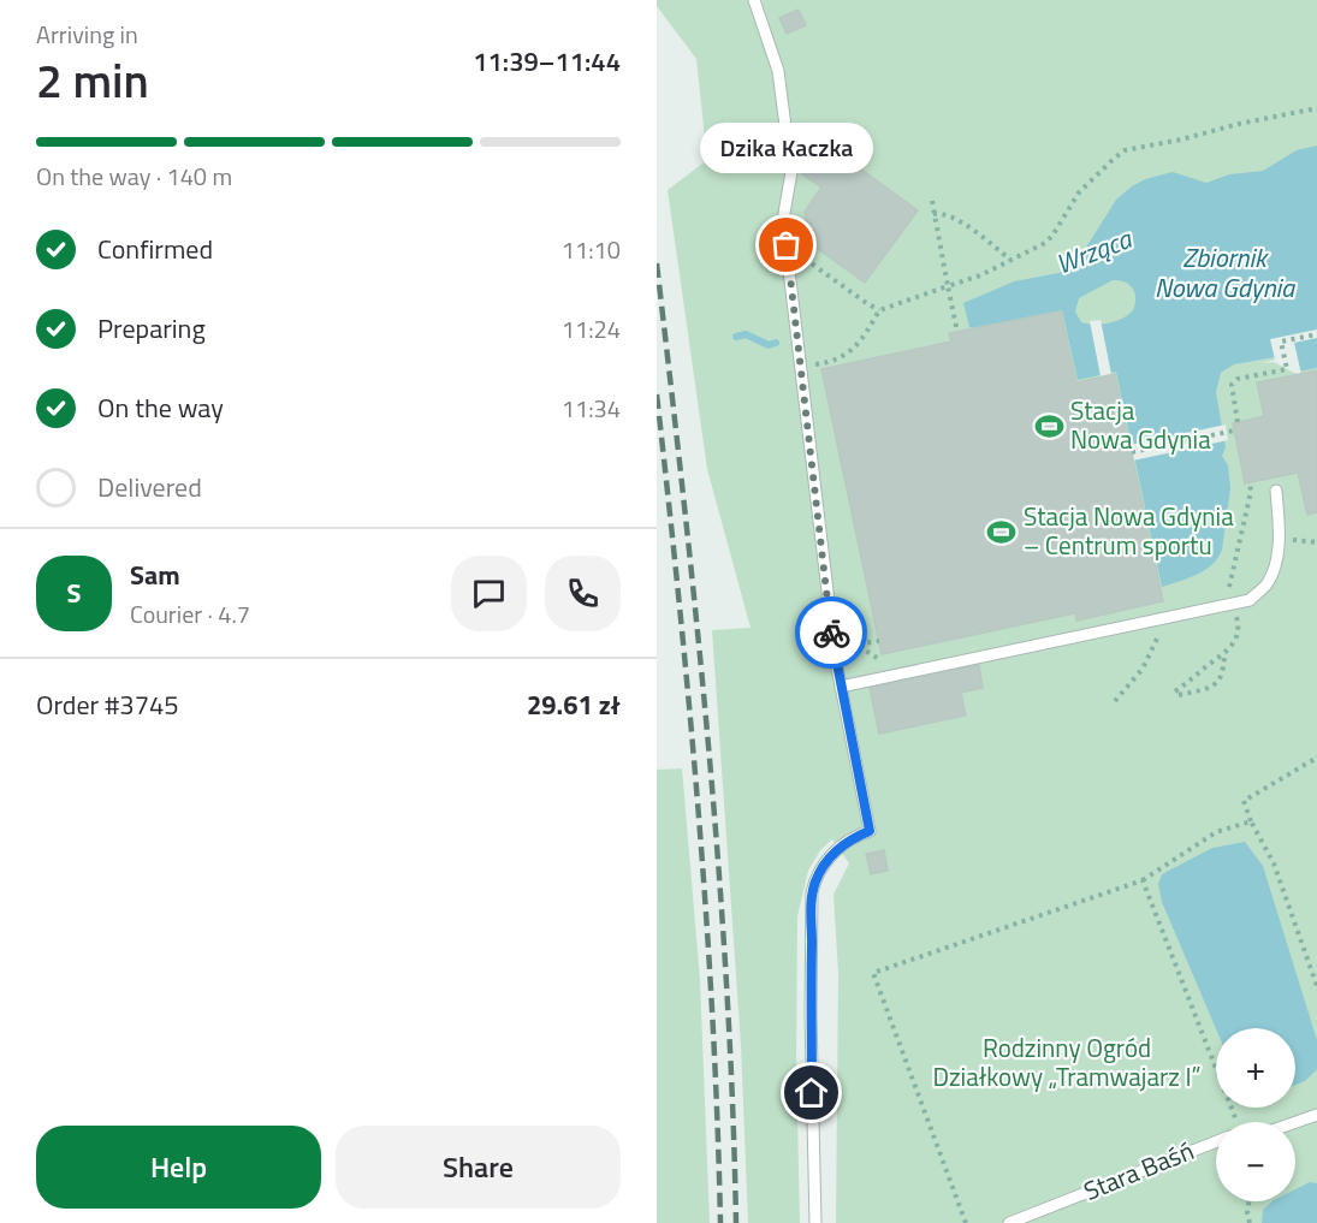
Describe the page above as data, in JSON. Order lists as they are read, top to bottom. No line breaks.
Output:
{"streets":{"lane":["Stara Baśń"]},"water":["Wrząca","Zbiornik Nowa Gdynia"],"parks":["Rodzinny Ogród Działkowy „Tramwajarz I”"],"places":{"other":["Dzika Kaczka"],"sports":["Stacja Nowa Gdynia","Stacja Nowa Gdynia – Centrum sportu"]},"page":{"heading":["2 min","Arriving in","11:39–11:44"],"panel":["Sam","Courier · 4.7","Order #3745","29.61 zł"],"bar":"On the way · 140 m","bubble":"Dzika Kaczka","list":[["Confirmed","11:10"],["Preparing","11:24"],["On the way","11:34"],"Delivered"],"round":"S","map_buttons":["+","−"],"buttons":["Help","Share"]}}
